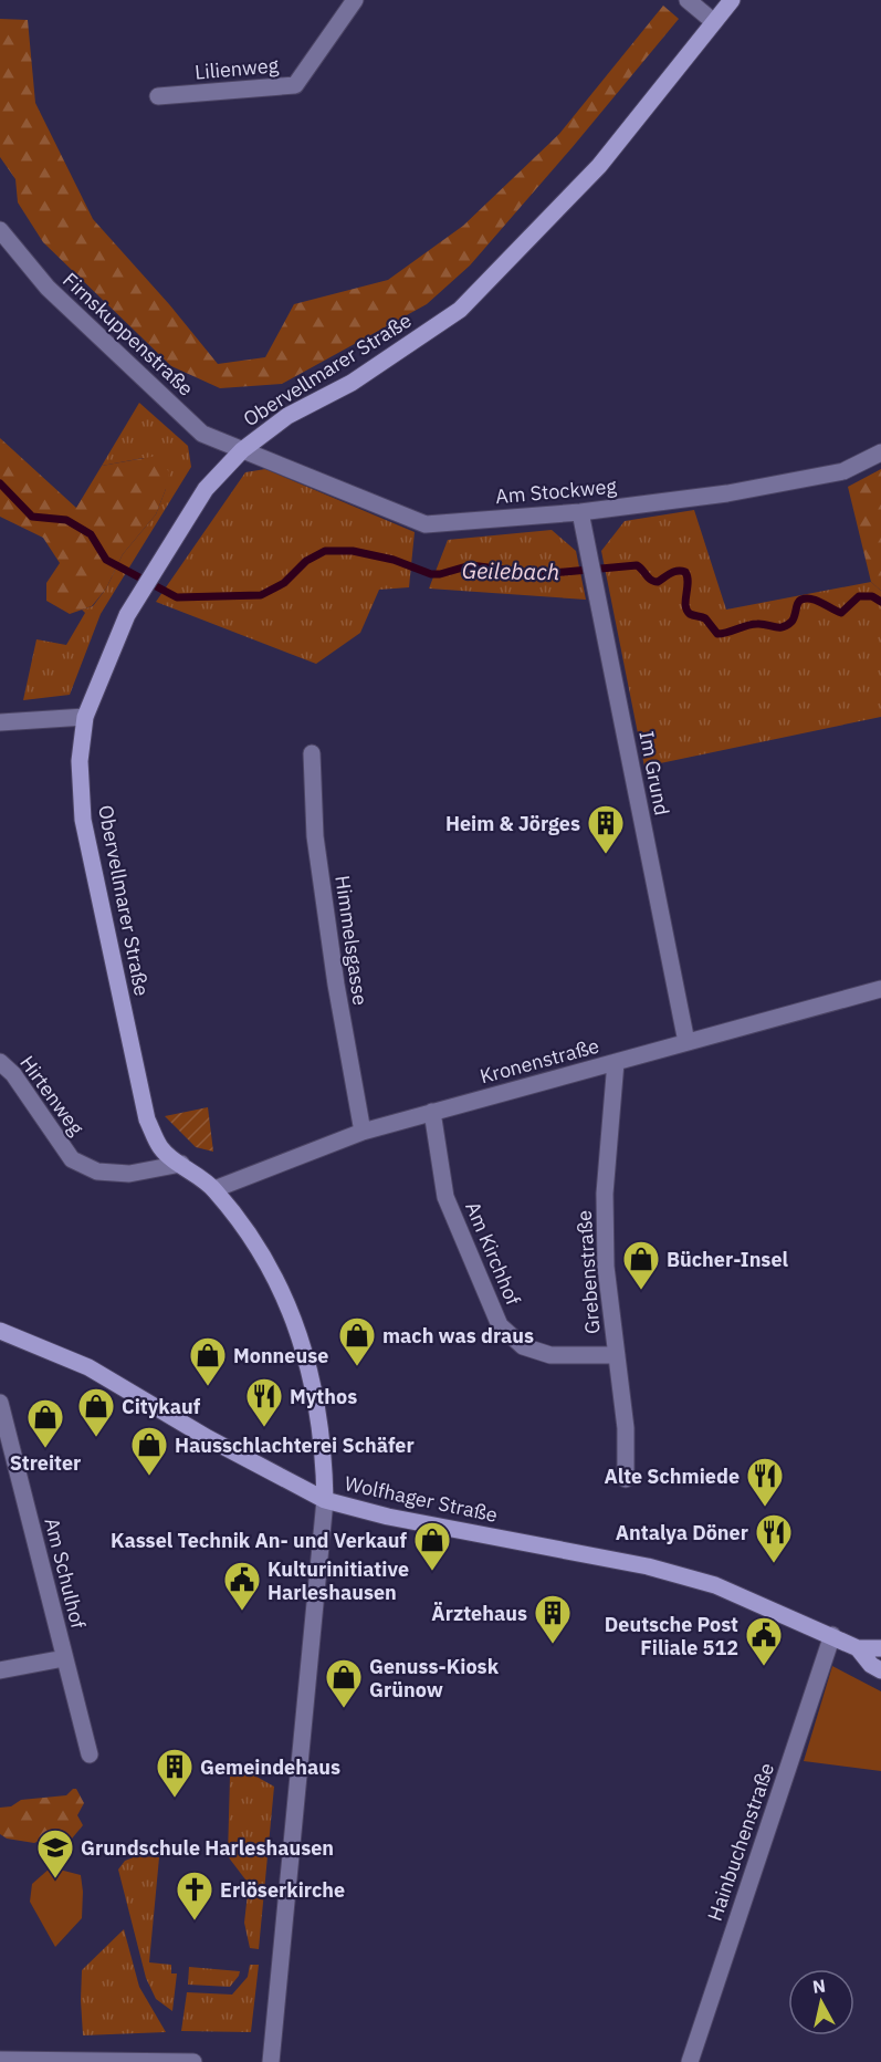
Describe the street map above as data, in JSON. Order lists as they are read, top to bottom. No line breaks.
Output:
{"streets":{"main road":["Obervellmarer Straße","Wolfhager Straße"],"street":["Lilienweg","Firnskuppenstraße","Am Stockweg","Im Grund","Himmelsgasse","Kronenstraße","Hirtenweg","Am Kirchhof","Grebenstraße","Am Schulhof","Hainbuchenstraße"]},"crossings":[["Firnskuppenstraße","Obervellmarer Straße"],["Firnskuppenstraße","Am Stockweg"],["Obervellmarer Straße","Am Stockweg"],["Obervellmarer Straße","Kronenstraße"],["Obervellmarer Straße","Hirtenweg"],["Obervellmarer Straße","Wolfhager Straße"],["Am Stockweg","Im Grund"],["Im Grund","Kronenstraße"],["Himmelsgasse","Kronenstraße"],["Kronenstraße","Am Kirchhof"],["Kronenstraße","Grebenstraße"],["Am Kirchhof","Grebenstraße"],["Wolfhager Straße","Hainbuchenstraße"]],"water":["Geilebach"],"places":{"building":["Heim & Jörges","Ärztehaus","Gemeindehaus"],"shop":["Bücher-Insel","mach was draus","Monneuse","Citykauf","Streiter","Hausschlachterei Schäfer","Kassel Technik An- und Verkauf","Genuss-Kiosk Grünow"],"restaurant":["Mythos","Alte Schmiede","Antalya Döner"],"public building":["Kulturinitiative Harleshausen","Deutsche Post Filiale 512"],"school or university":["Grundschule Harleshausen"],"church":["Erlöserkirche"]},"north":"top"}
